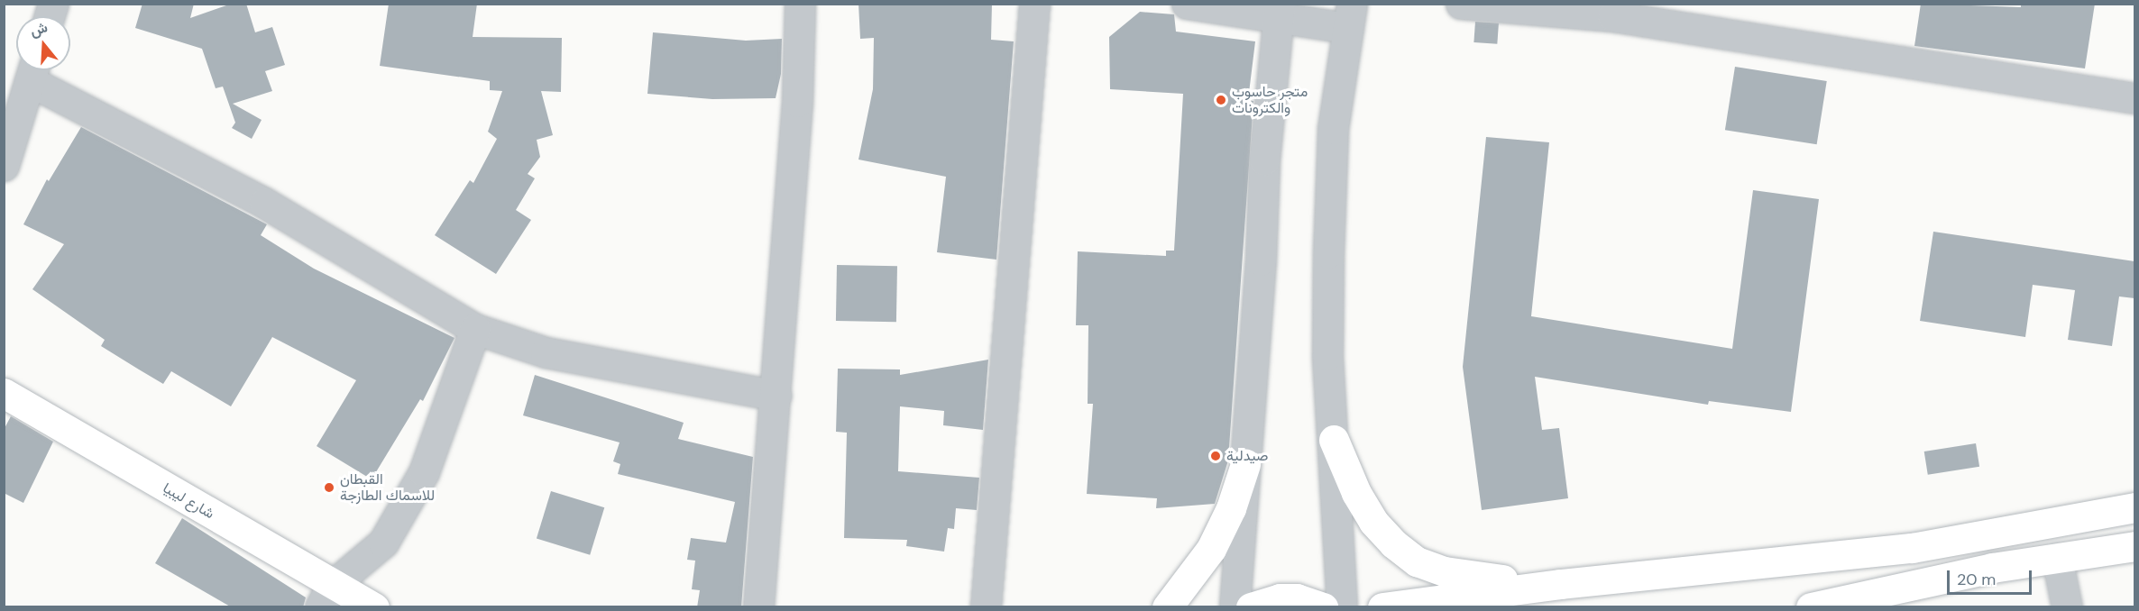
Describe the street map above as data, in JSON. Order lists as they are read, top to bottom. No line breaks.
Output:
{"streets":{"main road":["شارع ليبيا"]},"places":["متجر حاسوب والكترونات","صيدلية","القبطان للاسماك الطازجة"],"scale_bar":"20 m","north":"top"}
